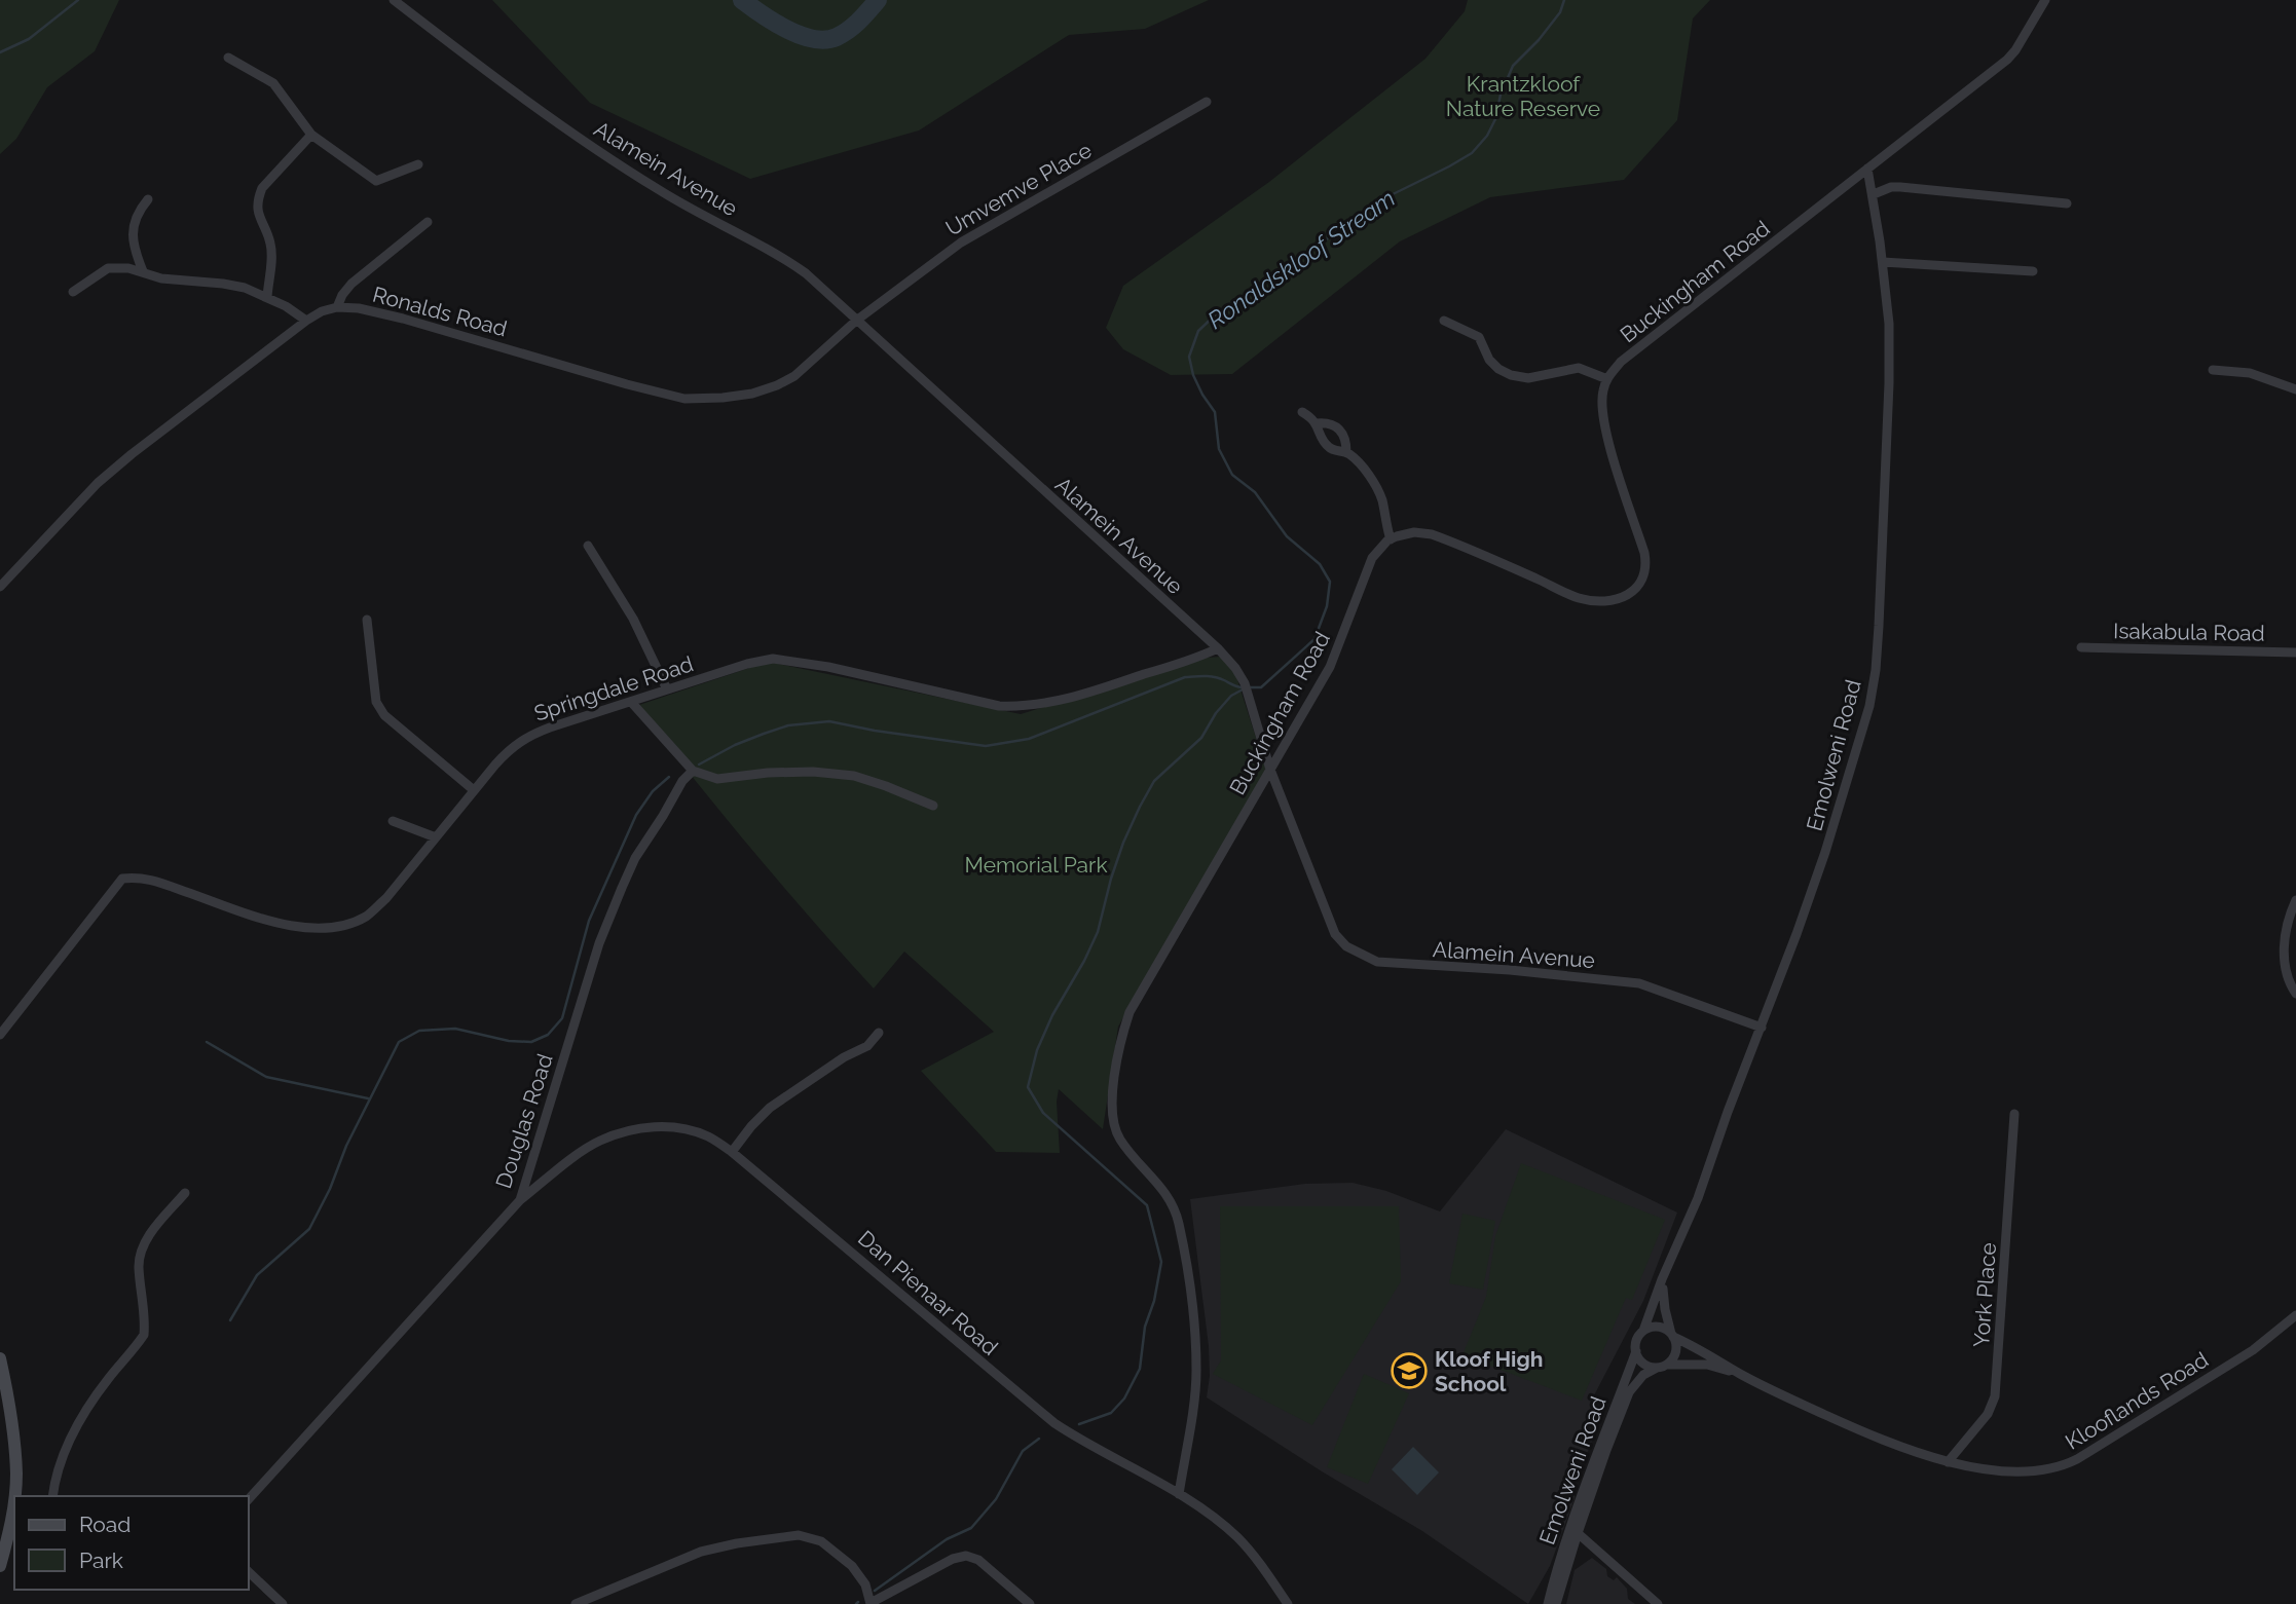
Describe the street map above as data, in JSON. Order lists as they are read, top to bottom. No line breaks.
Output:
{"streets":{"street":["Alamein Avenue","Umvemve Place","Buckingham Road","Ronalds Road","Isakabula Road","Springdale Road","Emolweni Road","Douglas Road","Dan Pienaar Road","York Place","Klooflands Road"]},"crossings":[["Alamein Avenue","Umvemve Place"],["Alamein Avenue","Buckingham Road"],["Alamein Avenue","Ronalds Road"],["Alamein Avenue","Springdale Road"],["Alamein Avenue","Emolweni Road"],["Umvemve Place","Ronalds Road"],["Buckingham Road","Emolweni Road"],["Buckingham Road","Dan Pienaar Road"],["Emolweni Road","Klooflands Road"],["Douglas Road","Dan Pienaar Road"],["York Place","Klooflands Road"]],"water":["Ronaldskloof Stream"],"parks":["Krantzkloof Nature Reserve","Memorial Park"],"places":{"school or university":["Kloof High School"]},"legend":["Road","Park"]}
